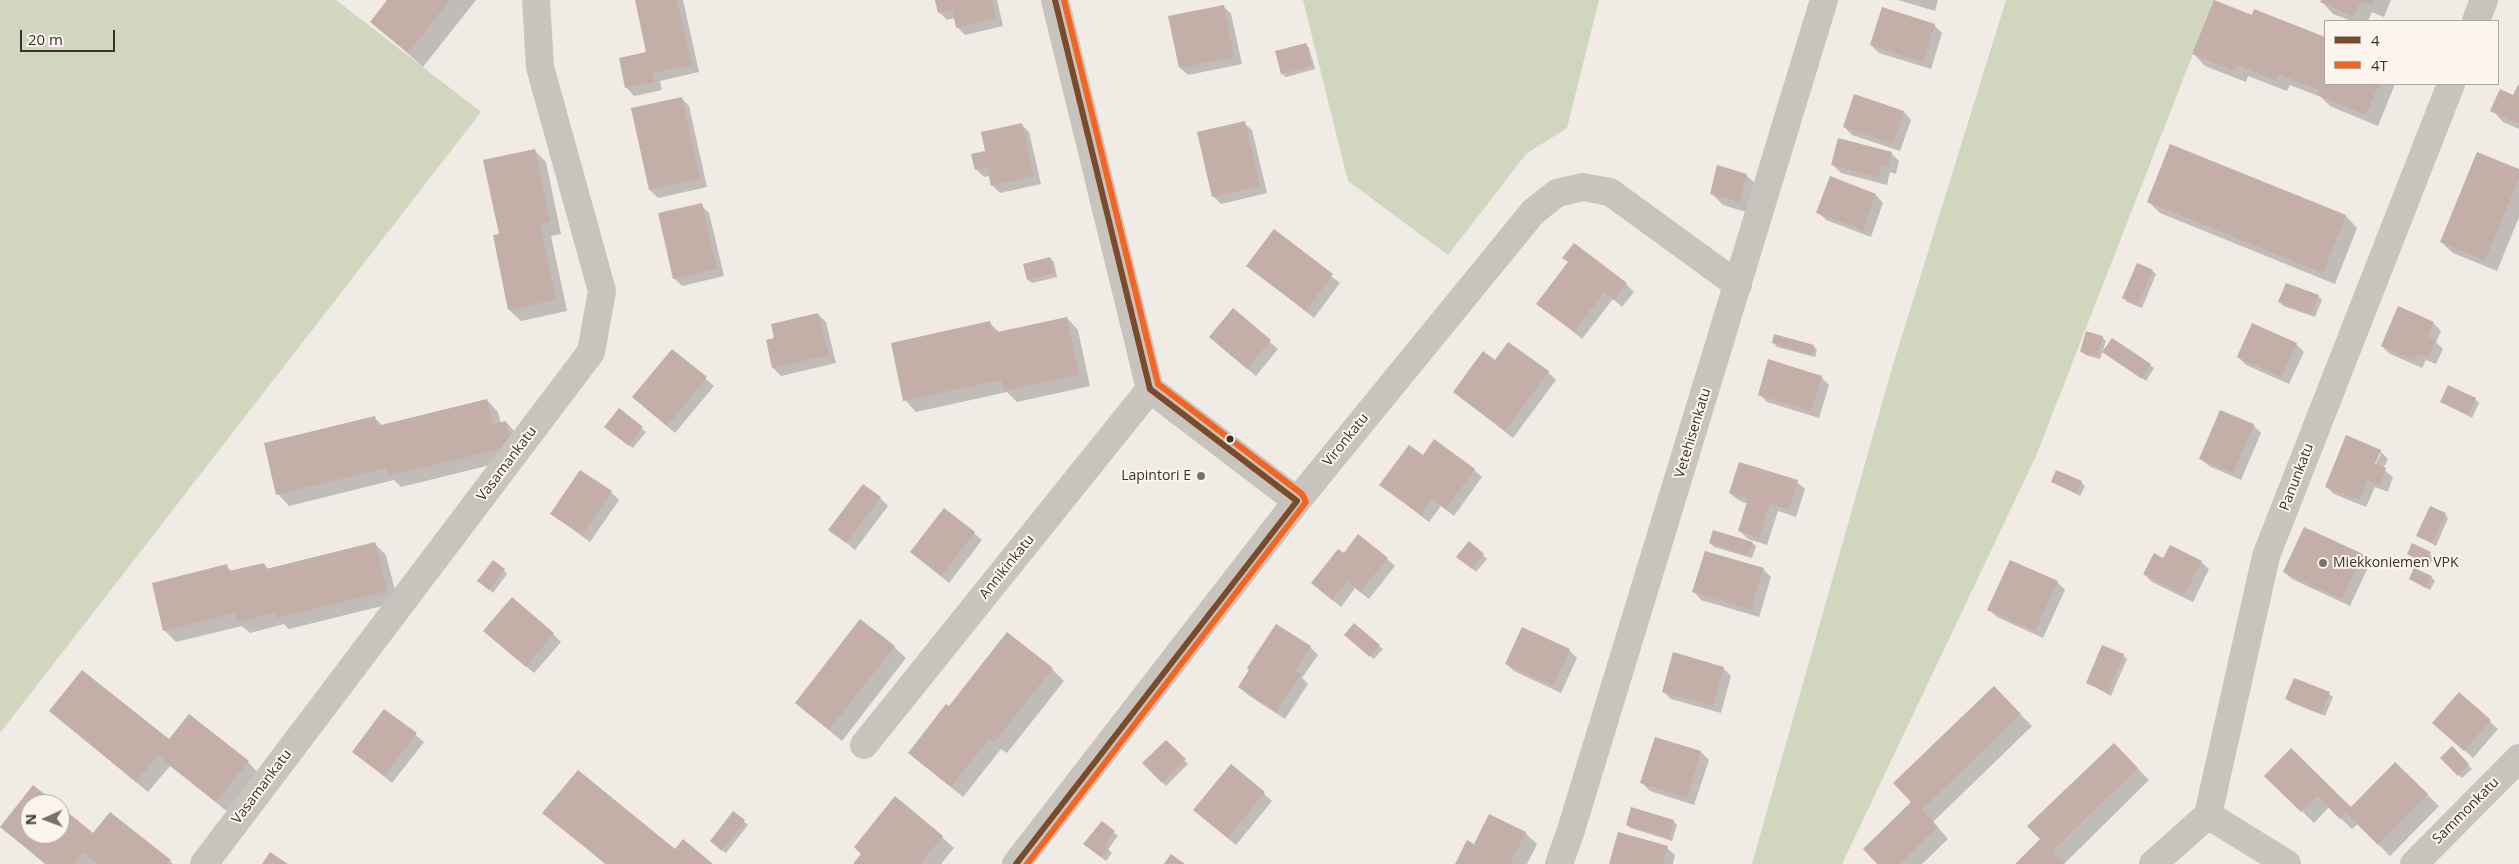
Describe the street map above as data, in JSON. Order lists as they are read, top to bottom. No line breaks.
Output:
{"streets":{"street":["Vetehisenkatu","Vironkatu","Vasamankatu","Panunkatu","Annikinkatu","Sammonkatu"]},"crossings":[["Vetehisenkatu","Vironkatu"]],"places":["Lapintori E","Miekkoniemen VPK"],"lines":["transit line 4","transit line 4T"],"legend":["4","4T"],"scale_bar":"20 m","north":"left"}
